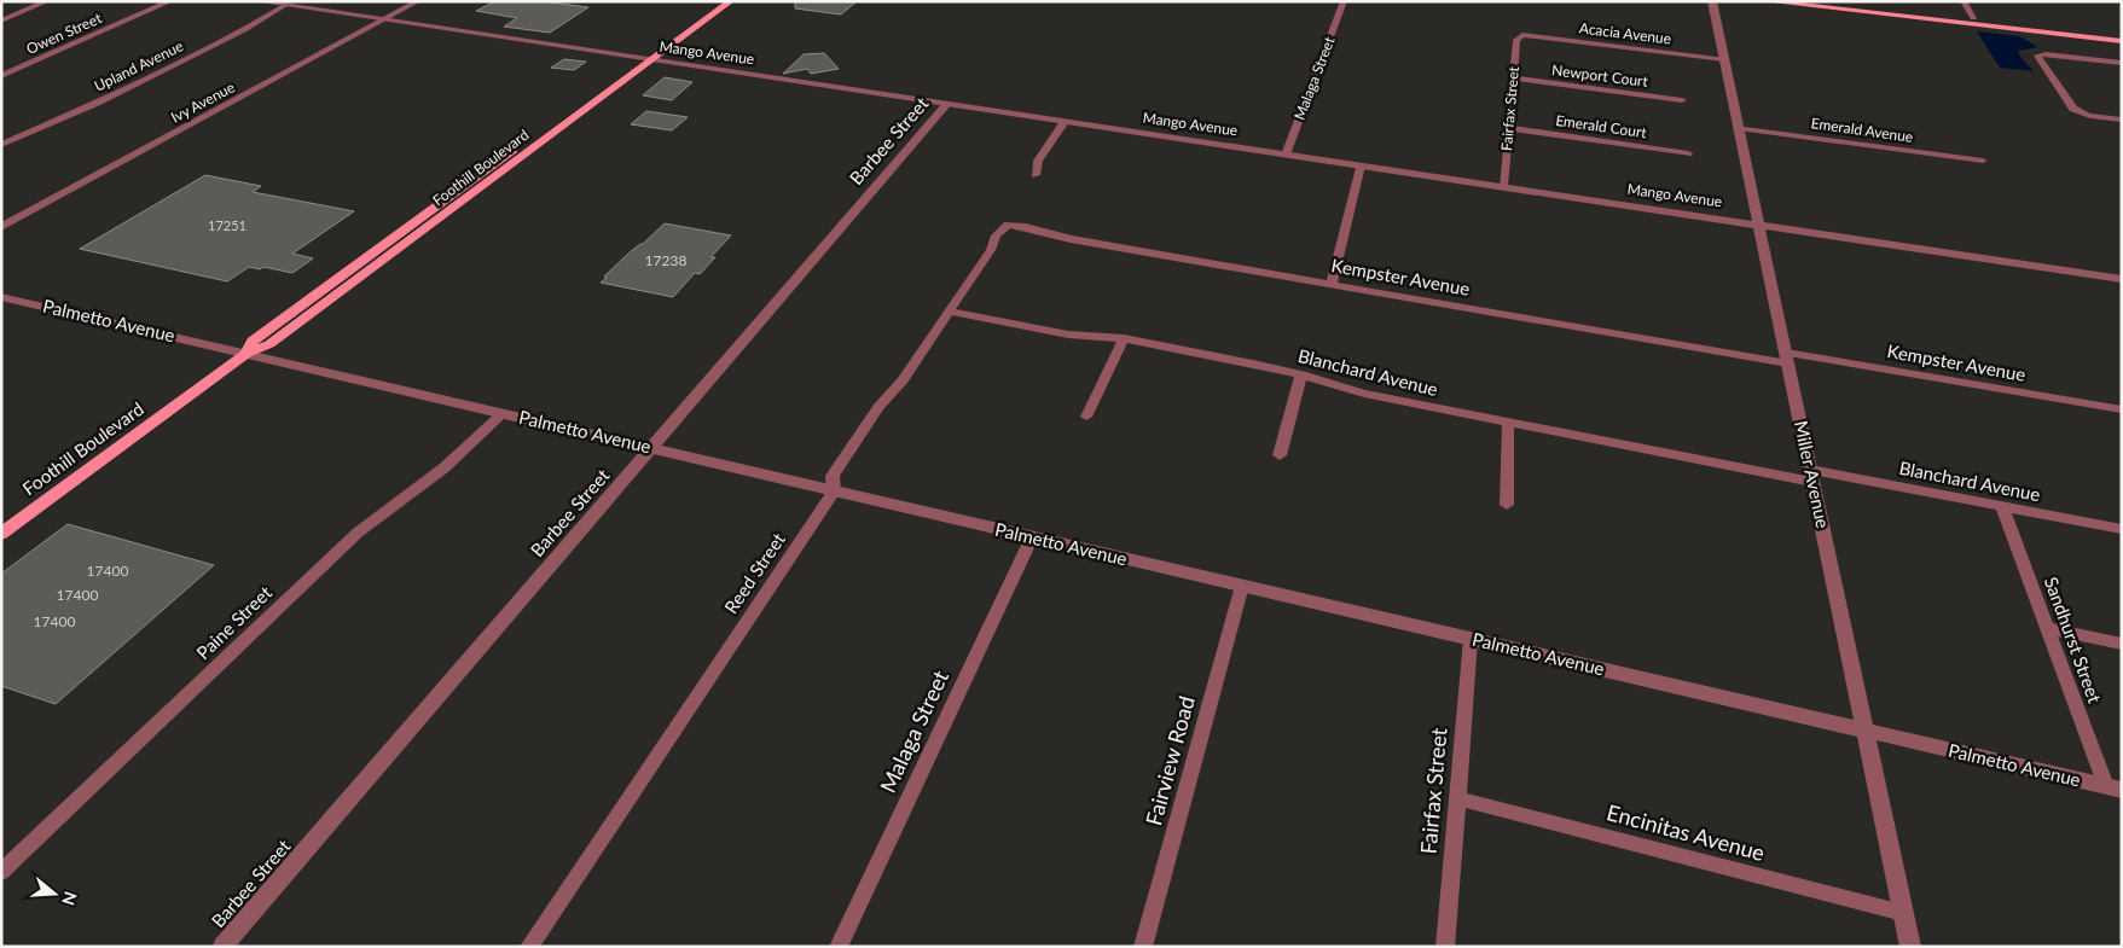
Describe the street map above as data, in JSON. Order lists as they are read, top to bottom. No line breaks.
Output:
{"streets":{"main road":["Foothill Boulevard"],"street":["Owen Street","Acacia Avenue","Mango Avenue","Upland Avenue","Newport Court","Malaga Street","Ivy Avenue","Fairfax Street","Emerald Court","Emerald Avenue","Barbee Street","Kempster Avenue","Palmetto Avenue","Blanchard Avenue","Miller Avenue","Reed Street","Paine Street","Sandhurst Street","Fairview Road","Encinitas Avenue"]},"crossings":[["Acacia Avenue","Fairfax Street"],["Acacia Avenue","Miller Avenue"],["Mango Avenue","Upland Avenue"],["Mango Avenue","Malaga Street"],["Mango Avenue","Ivy Avenue"],["Mango Avenue","Fairfax Street"],["Mango Avenue","Barbee Street"],["Mango Avenue","Foothill Boulevard"],["Mango Avenue","Miller Avenue"],["Newport Court","Fairfax Street"],["Malaga Street","Palmetto Avenue"],["Fairfax Street","Emerald Court"],["Fairfax Street","Palmetto Avenue"],["Fairfax Street","Encinitas Avenue"],["Emerald Avenue","Miller Avenue"],["Barbee Street","Palmetto Avenue"],["Foothill Boulevard","Palmetto Avenue"],["Kempster Avenue","Miller Avenue"],["Kempster Avenue","Reed Street"],["Palmetto Avenue","Miller Avenue"],["Palmetto Avenue","Reed Street"],["Palmetto Avenue","Paine Street"],["Palmetto Avenue","Sandhurst Street"],["Palmetto Avenue","Fairview Road"],["Blanchard Avenue","Miller Avenue"],["Blanchard Avenue","Reed Street"],["Blanchard Avenue","Sandhurst Street"],["Miller Avenue","Encinitas Avenue"]],"house_numbers":["17251","17238","17400","17400","17400"],"north":"right"}
